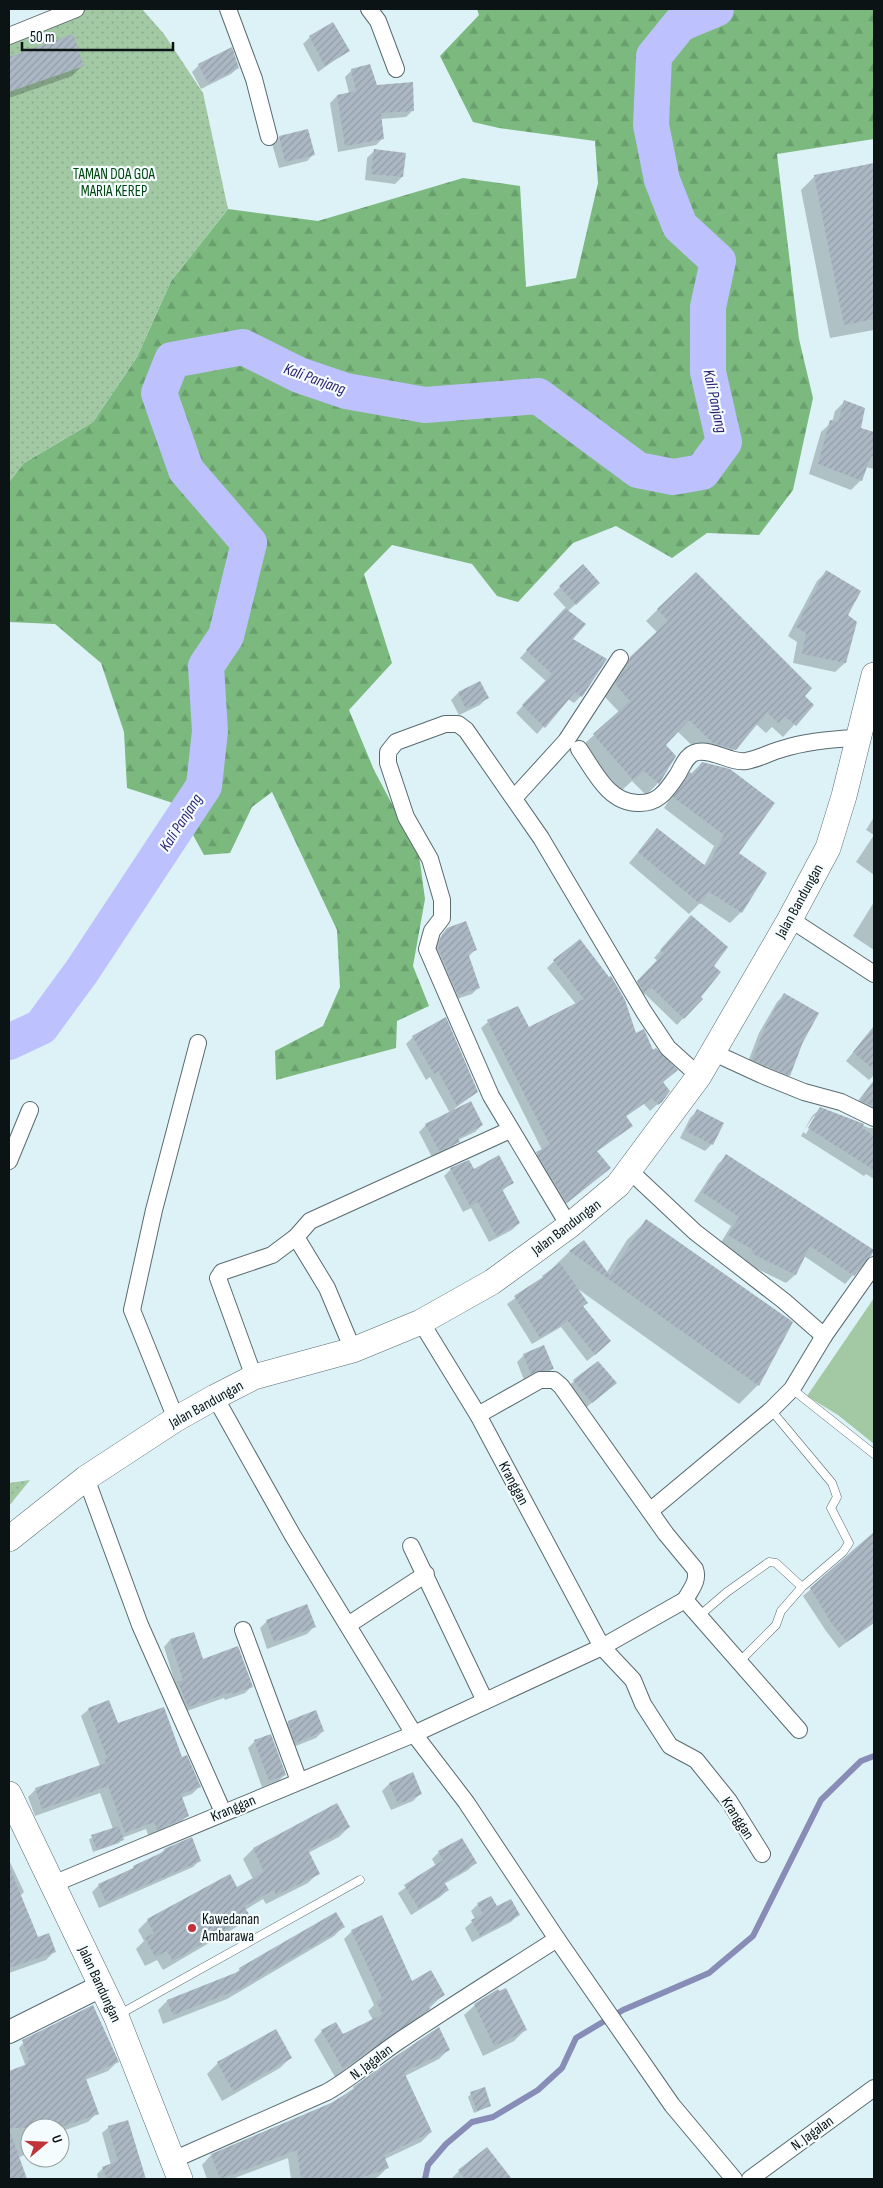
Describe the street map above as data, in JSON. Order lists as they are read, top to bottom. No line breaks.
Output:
{"streets":{"main road":["Jalan Bandungan"],"street":["Kranggan","N. Jagalan"]},"crossings":[["Jalan Bandungan","Kranggan"],["Jalan Bandungan","N. Jagalan"]],"water":["Kali Panjang"],"parks":["TAMAN DOA GOA MARIA KEREP"],"places":["Kawedanan Ambarawa"],"scale_bar":"50 m","north":"right"}
